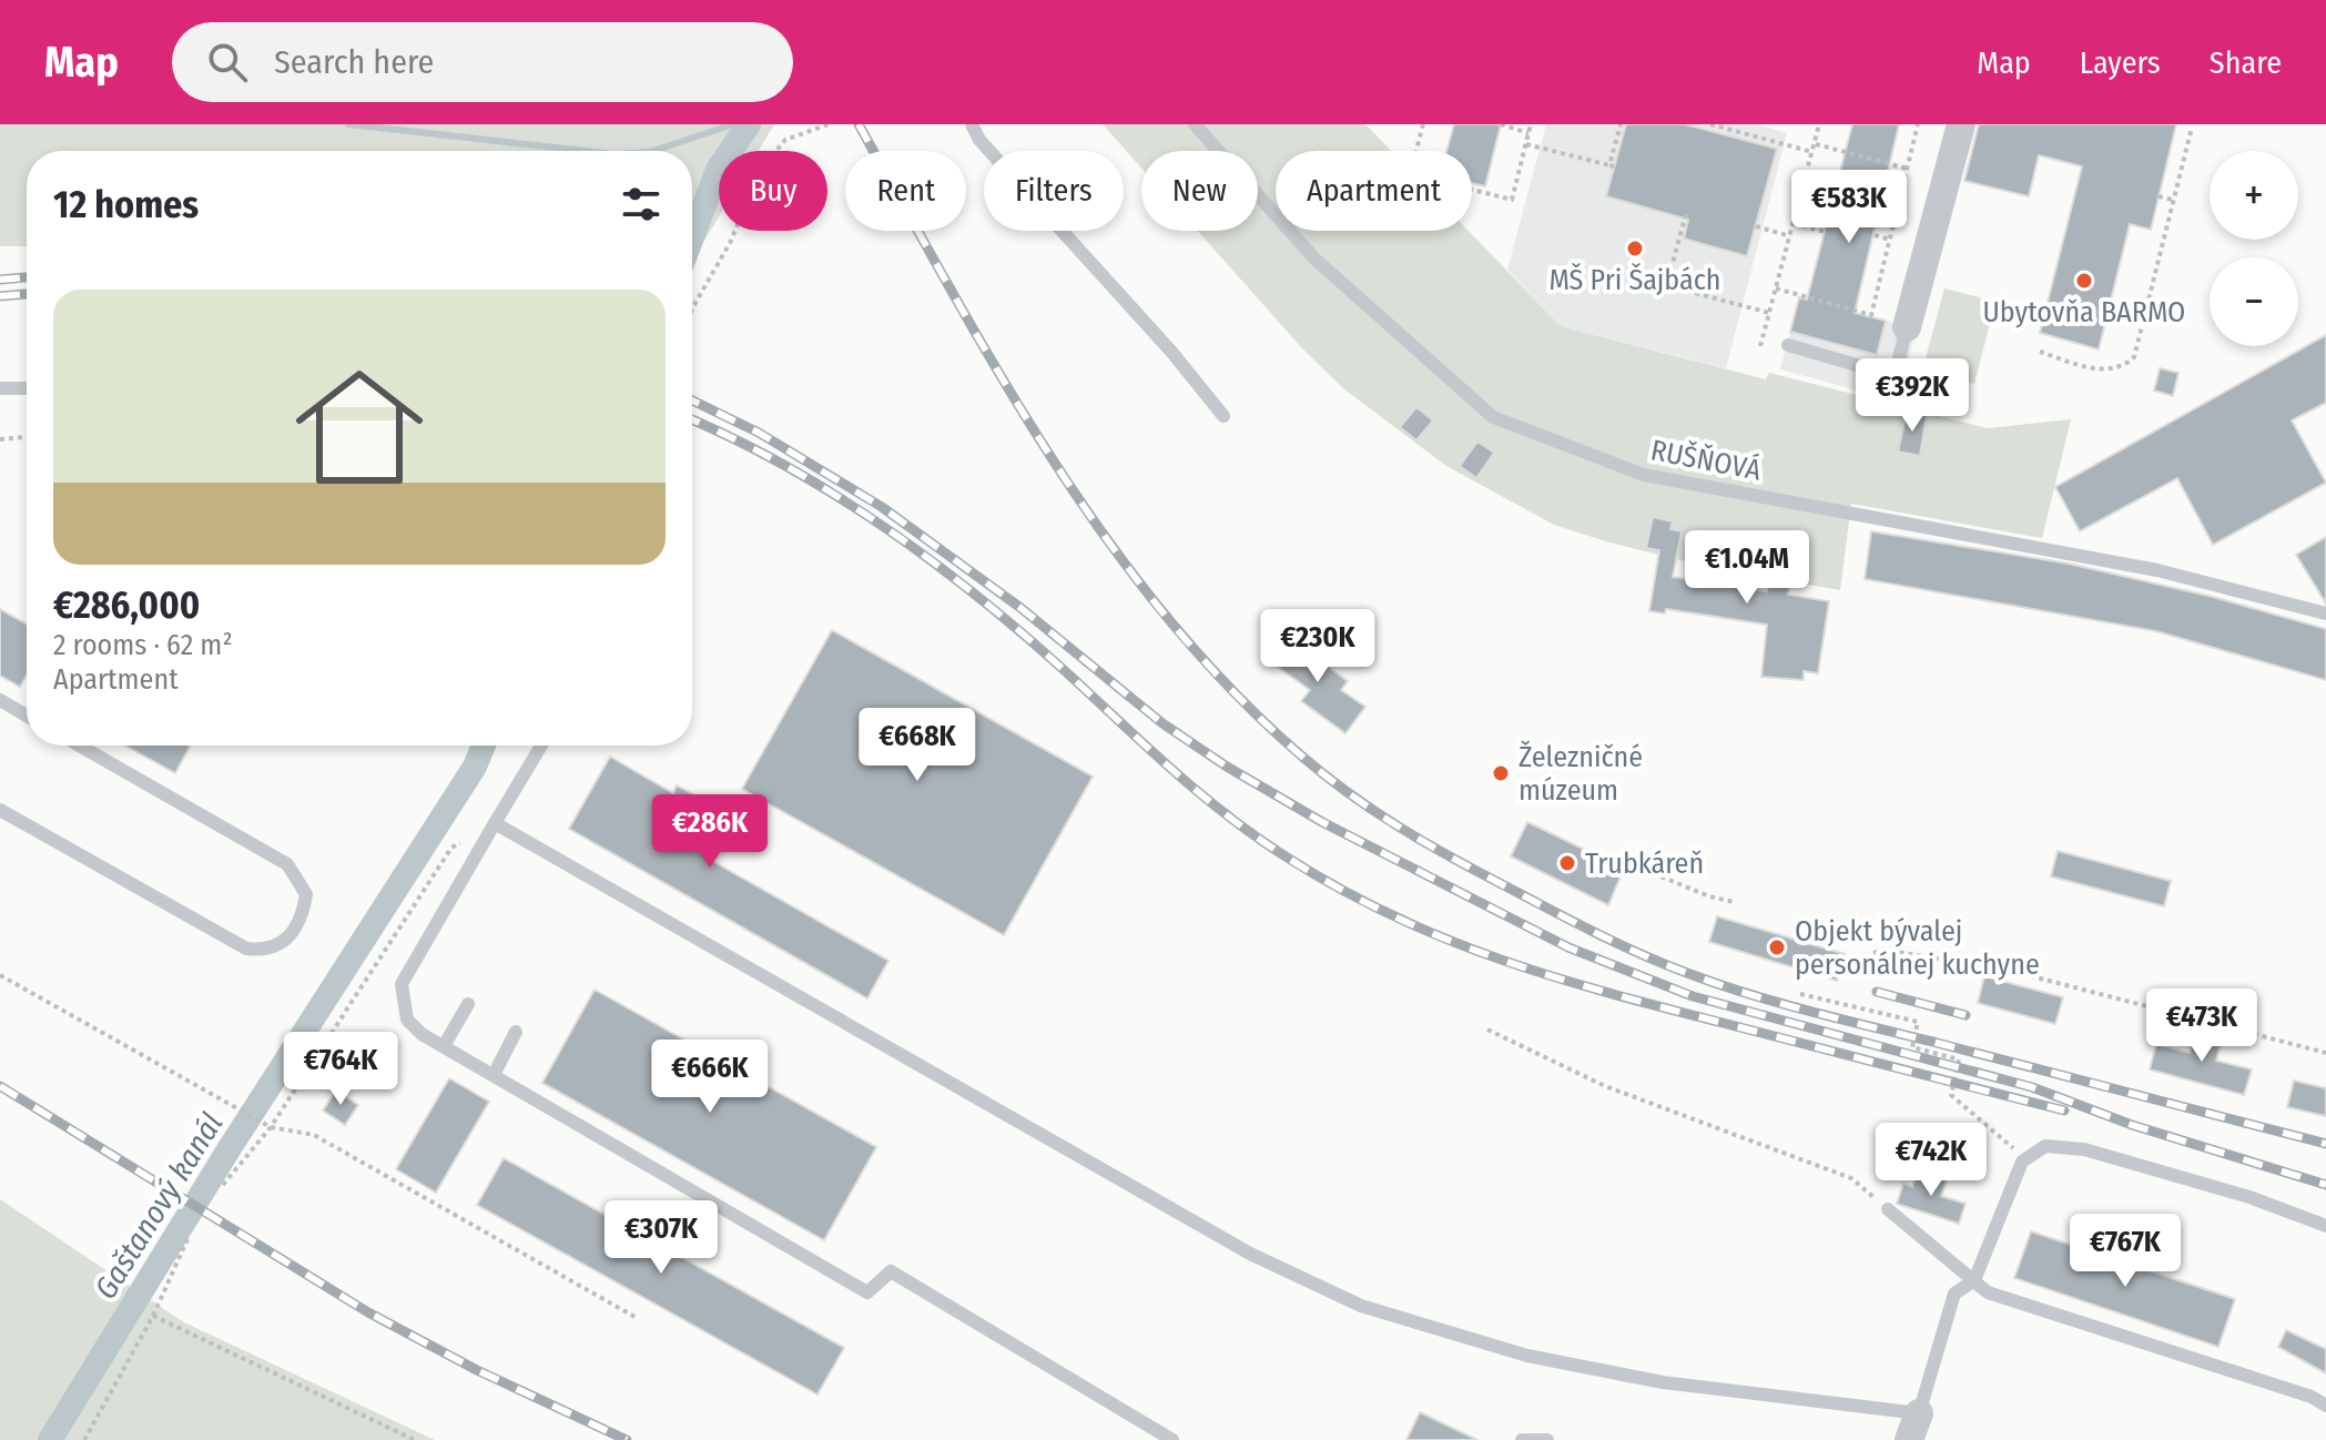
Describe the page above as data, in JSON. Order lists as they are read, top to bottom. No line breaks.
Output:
{"streets":{"lane":["RUŠŇOVÁ"]},"water":["Gaštanový kanál"],"places":["MŠ Pri Šajbách","Ubytovňa BARMO","Železničné múzeum","Trubkáreň","Objekt bývalej personálnej kuchyne"],"page":{"header":"Map","search":"Search here","nav":["Map","Layers","Share"],"map_buttons":["+","−"],"chip":["Buy","Rent","Filters","New","Apartment"],"heading":"12 homes","price":["€583K","€392K","€1.04M","€230K","€668K","€286K","€473K","€764K","€666K","€742K","€307K","€767K"],"list":[{"name":"€286,000","note":"2 rooms · 62 m² · Apartment"}]}}
